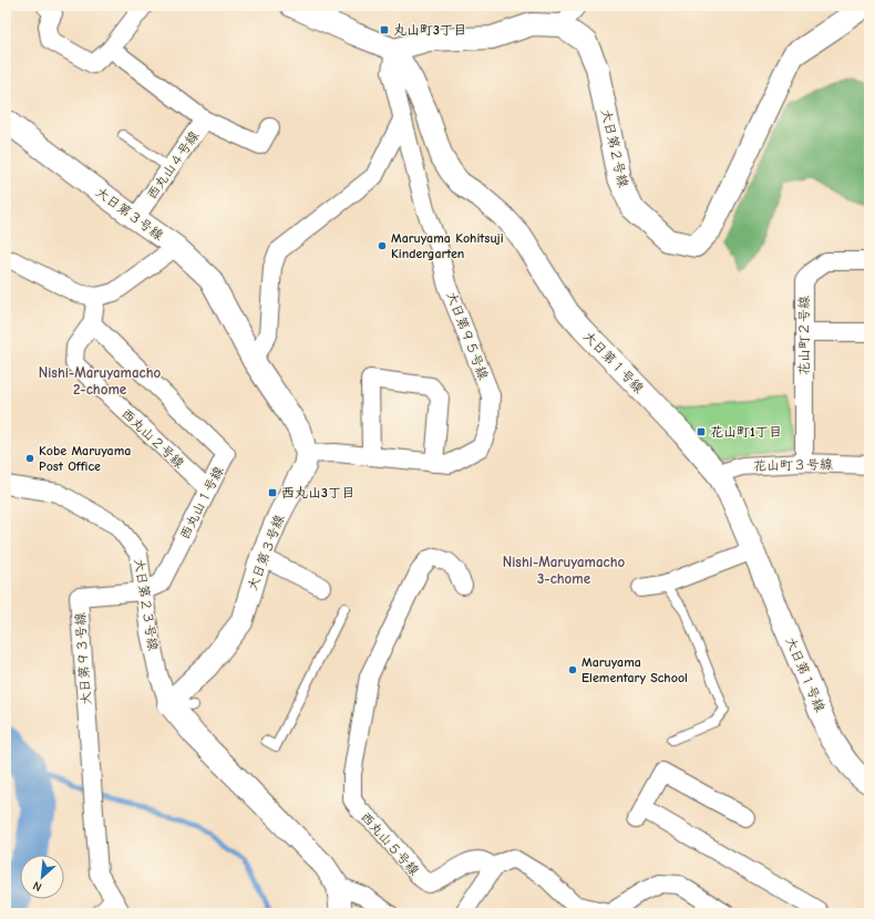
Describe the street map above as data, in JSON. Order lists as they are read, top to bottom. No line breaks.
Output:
{"streets":{"street":["大日第２号線","西丸山４号線","大日第３号線","大日第９５号線","花山町２号線","大日第１号線","西丸山２号線","花山町３号線","西丸山１号線","大日第２３号線","大日第９３号線","西丸山５号線"]},"crossings":[["西丸山４号線","大日第３号線"],["大日第３号線","大日第９５号線"],["大日第３号線","大日第２３号線"],["大日第９５号線","大日第１号線"],["花山町２号線","花山町３号線"],["大日第１号線","花山町３号線"],["西丸山２号線","西丸山１号線"],["西丸山１号線","大日第２３号線"],["西丸山１号線","大日第９３号線"],["大日第２３号線","大日第９３号線"]],"districts":["Nishi-Maruyamacho 2-chome","Nishi-Maruyamacho 3-chome"],"places":{"transit":["丸山町3丁目","花山町1丁目","西丸山3丁目"],"other":["Maruyama Kohitsuji Kindergarten","Kobe Maruyama Post Office","Maruyama Elementary School"]},"north":"bottom left"}
